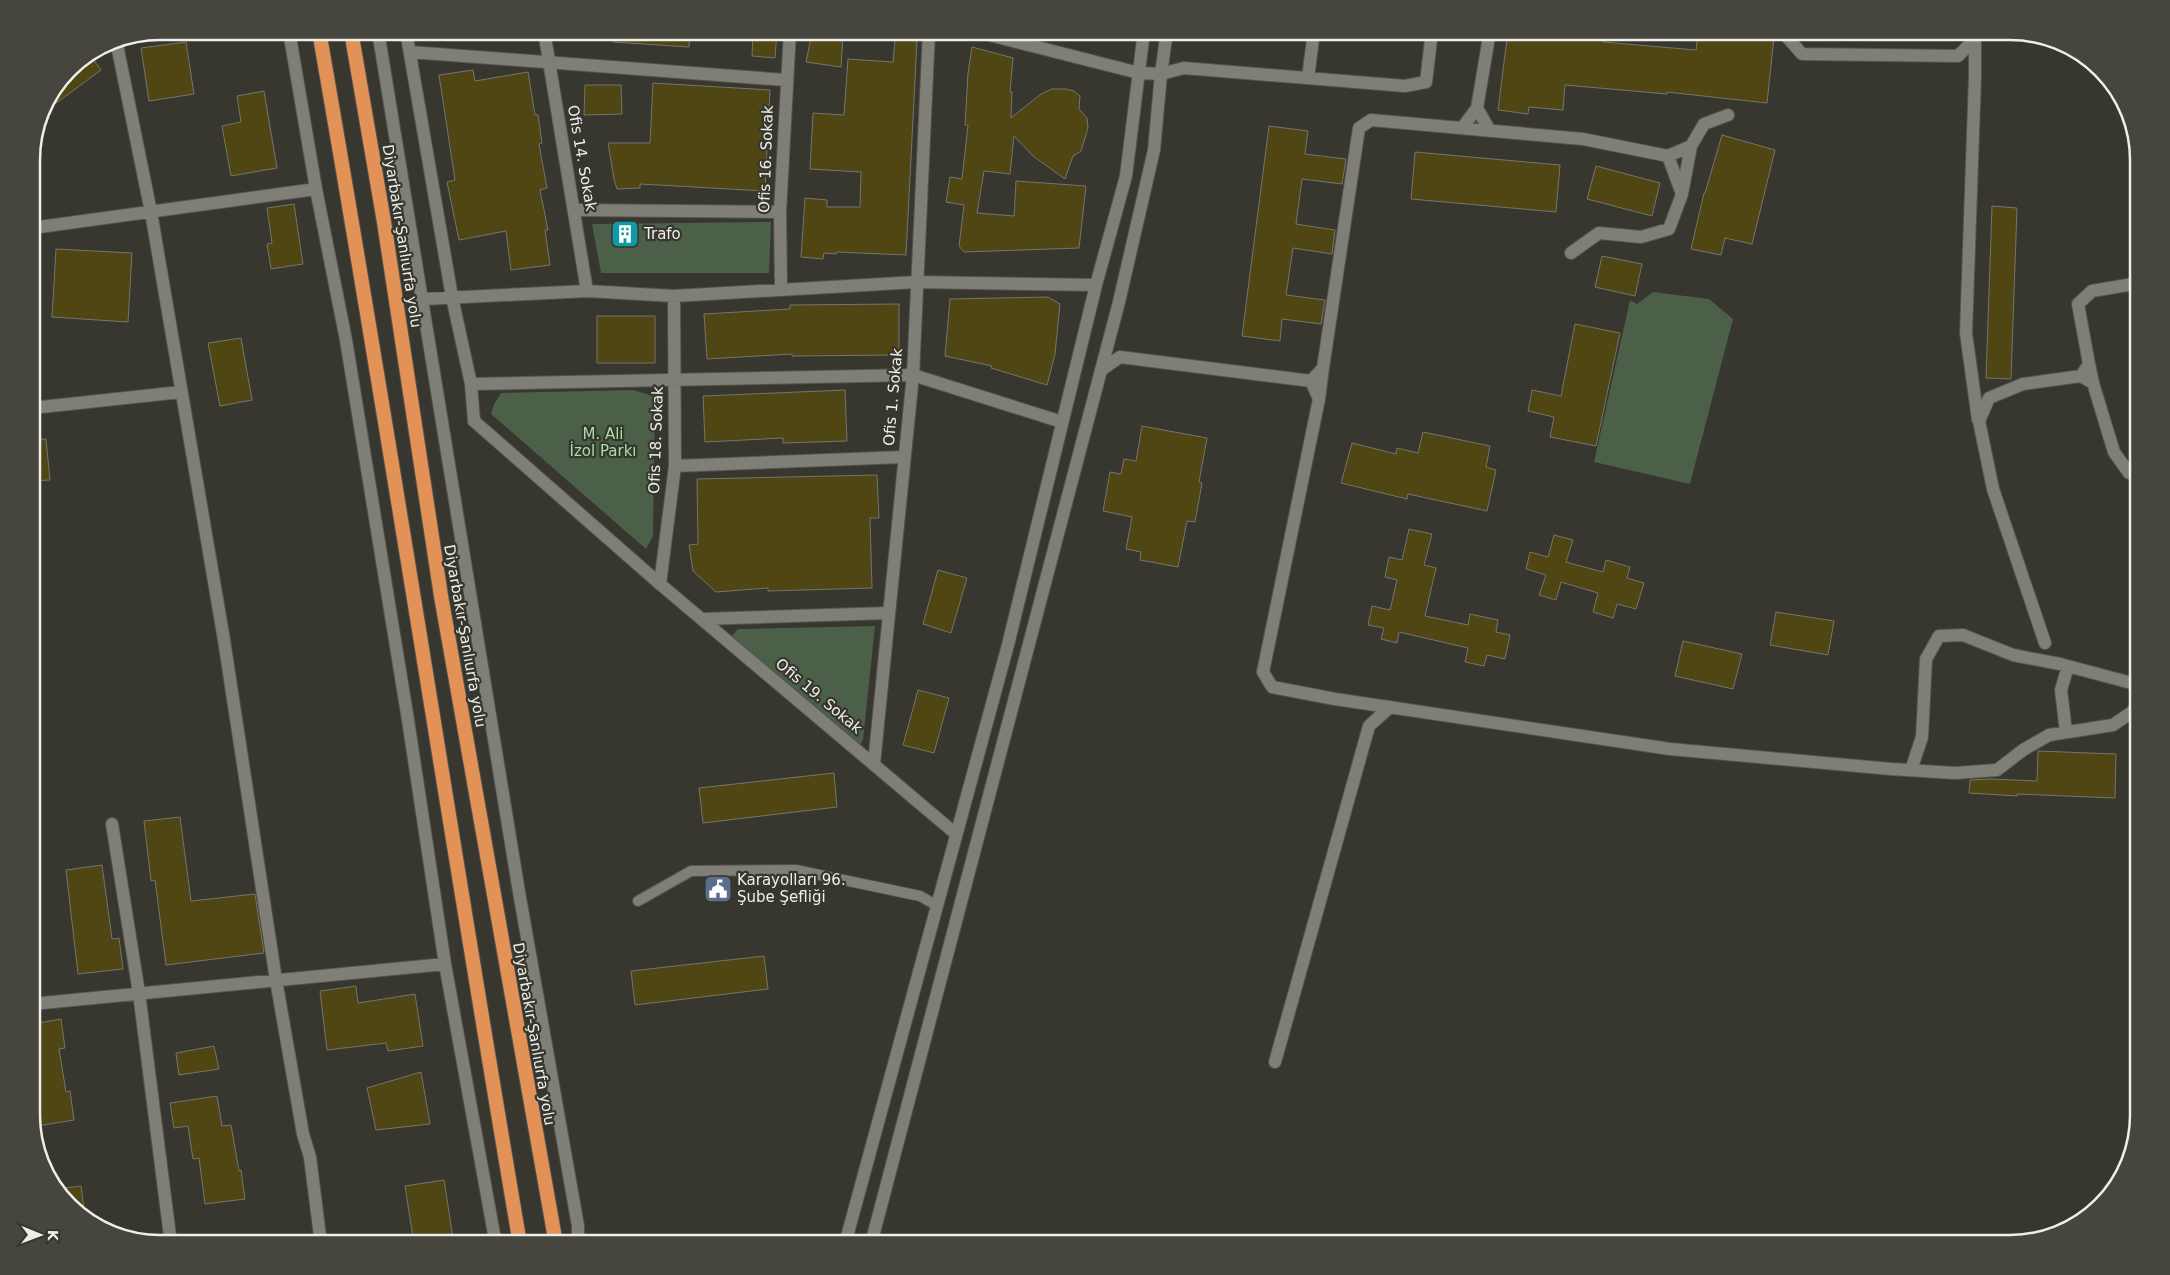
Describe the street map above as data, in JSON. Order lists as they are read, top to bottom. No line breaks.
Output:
{"streets":{"highway":["Diyarbakır-Şanlıurfa yolu"],"street":["Ofis 14. Sokak","Ofis 16. Sokak","Ofis 1. Sokak","Ofis 18. Sokak","Ofis 19. Sokak"]},"crossings":[["Ofis 1. Sokak","Ofis 19. Sokak"],["Ofis 18. Sokak","Ofis 19. Sokak"]],"parks":["M. Ali İzol Parkı"],"places":{"building":["Trafo"],"public building":["Karayolları 96. Şube Şefliği"]},"north":"right"}
